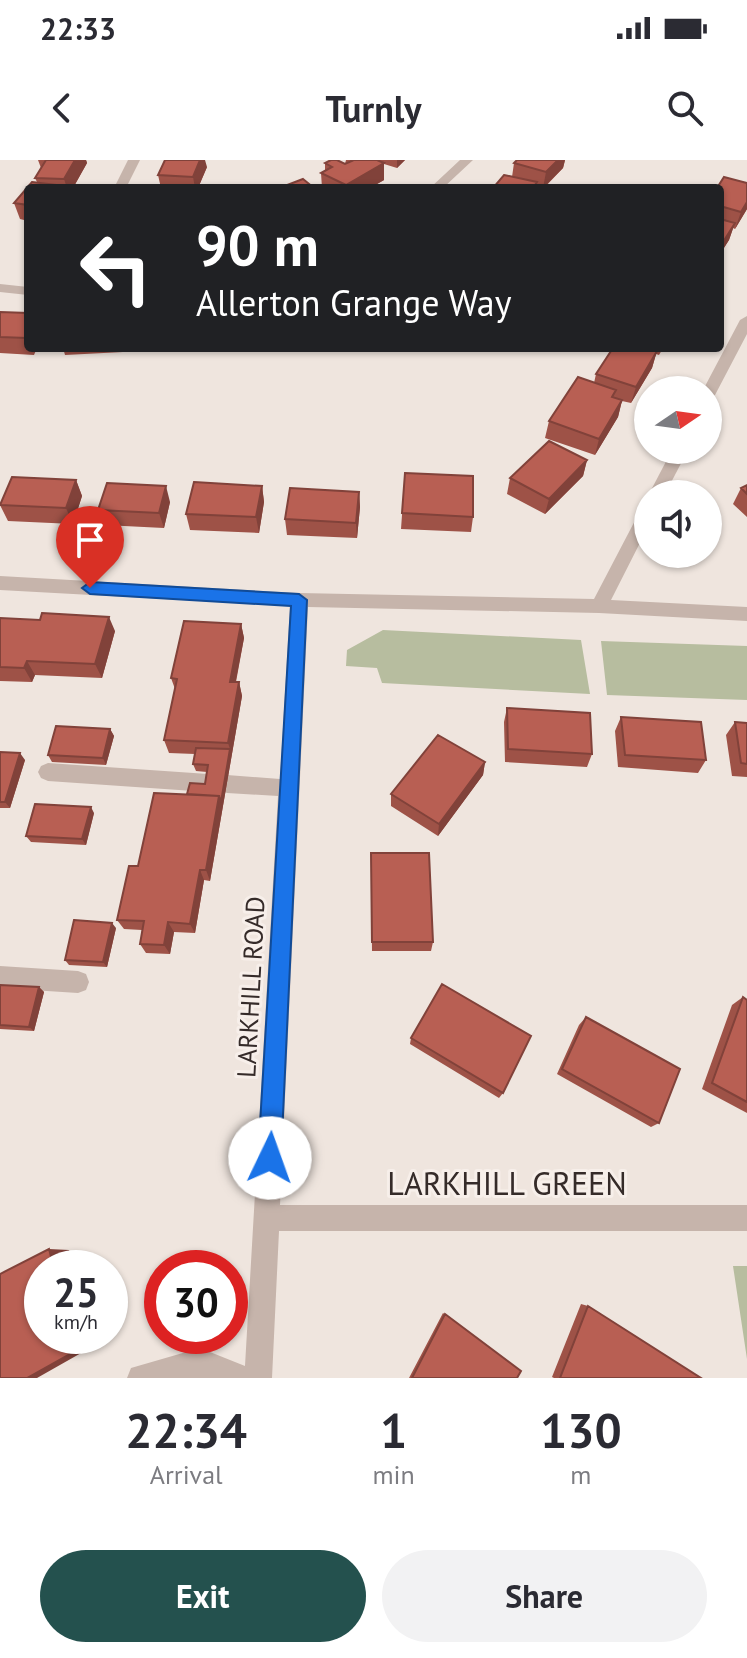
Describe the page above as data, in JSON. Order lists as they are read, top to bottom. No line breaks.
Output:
{"streets":{"street":["LARKHILL ROAD","LARKHILL GREEN"]},"crossings":[["LARKHILL ROAD","LARKHILL GREEN"]],"north":"right","page":{"status":"22:33","header":"Turnly","turn":["90 m","Allerton Grange Way"],"speed":"25 km/h","limit":"30","eta":["22:34","Arrival","1","min","130","m"],"buttons":["Exit","Share"]}}
